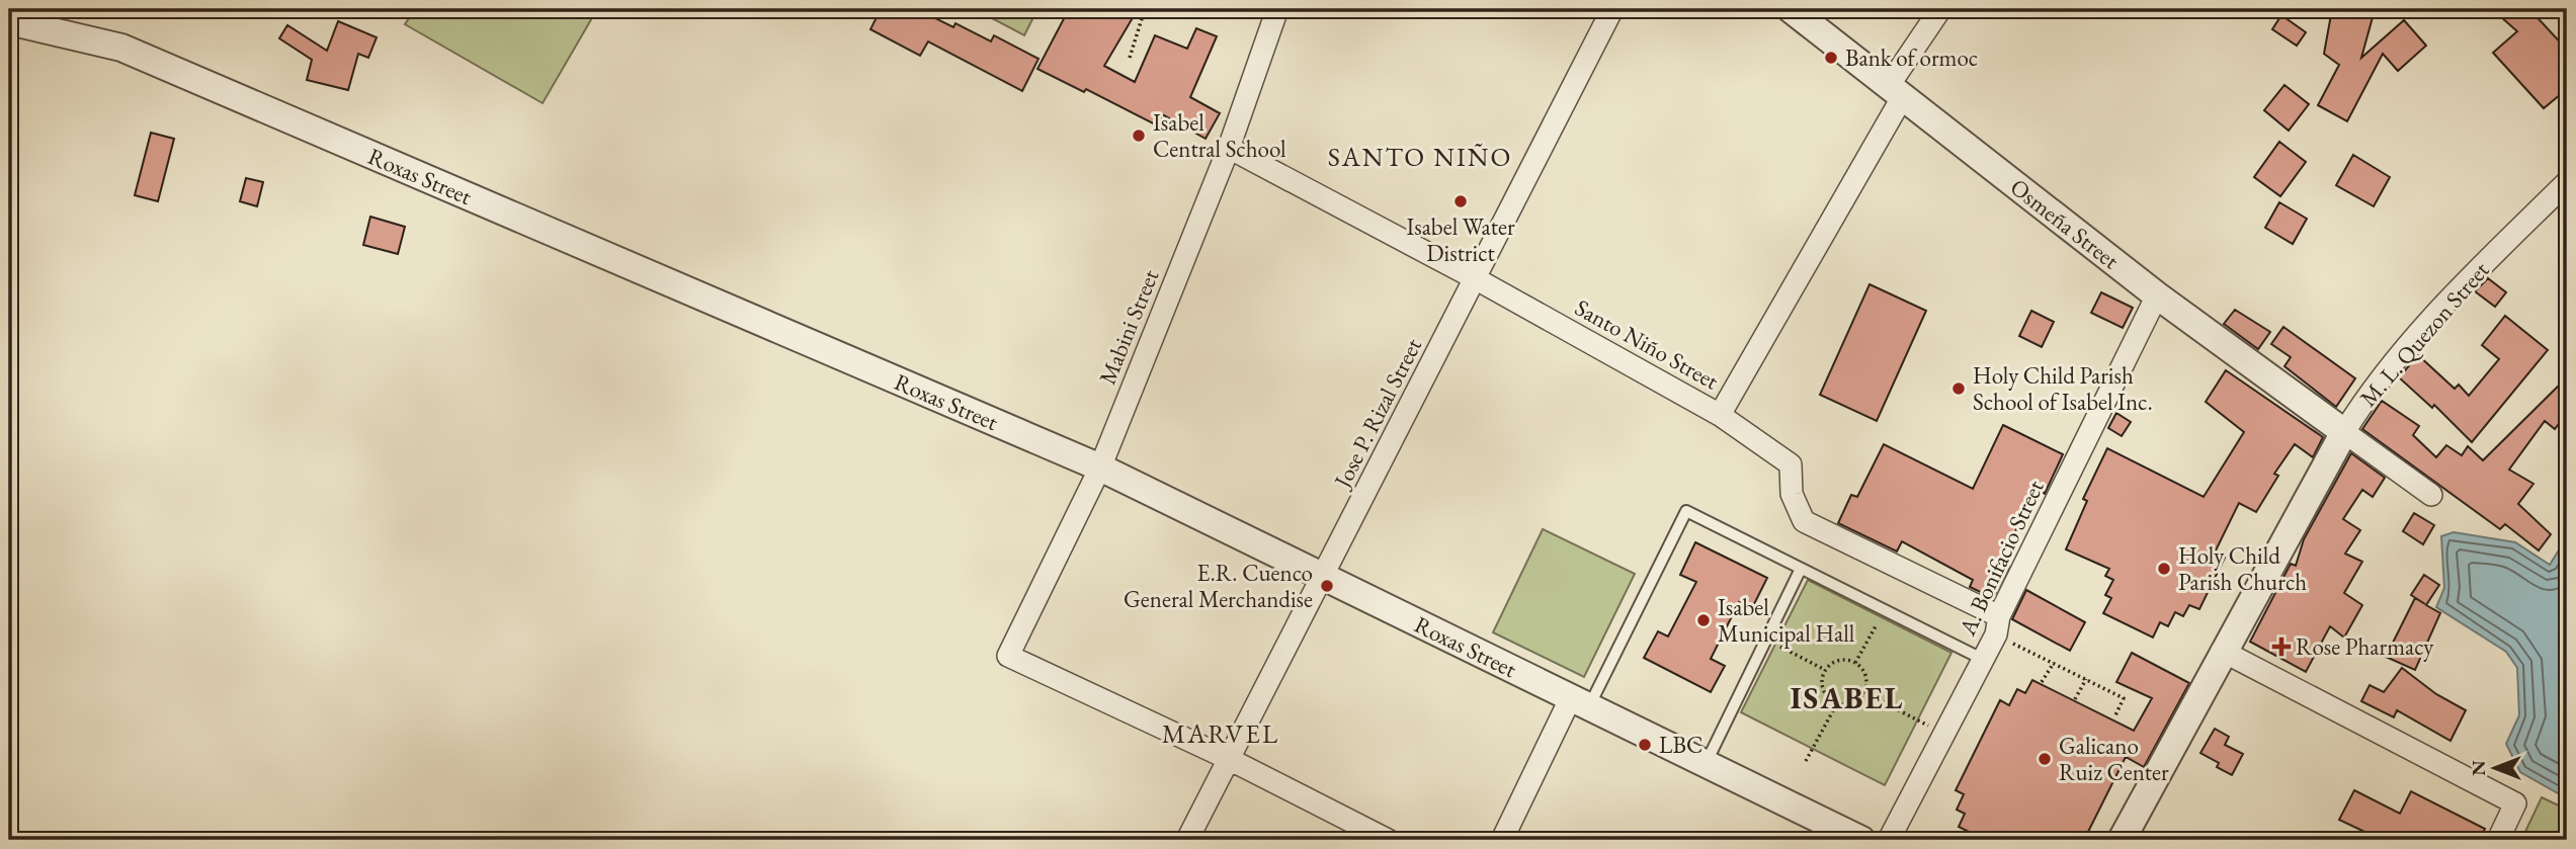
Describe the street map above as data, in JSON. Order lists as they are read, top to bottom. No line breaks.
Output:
{"streets":{"street":["Roxas Street","Osmeña Street","Mabini Street","M. L. Quezon Street","Santo Niño Street","Jose P. Rizal Street","A. Bonifacio Street"]},"crossings":[["Roxas Street","Mabini Street"],["Roxas Street","Jose P. Rizal Street"],["Osmeña Street","M. L. Quezon Street"],["Osmeña Street","A. Bonifacio Street"],["Mabini Street","Santo Niño Street"],["Mabini Street","Jose P. Rizal Street"],["Santo Niño Street","Jose P. Rizal Street"],["Santo Niño Street","A. Bonifacio Street"]],"districts":["SANTO NIÑO","ISABEL","MARVEL"],"places":{"other":["Bank of ormoc","Isabel Central School","Isabel Water District","Holy Child Parish School of Isabel Inc.","Holy Child Parish Church","E.R. Cuenco General Merchandise","Isabel Municipal Hall","LBC","Galicano Ruiz Center"],"health":["Rose Pharmacy"]},"north":"left"}
